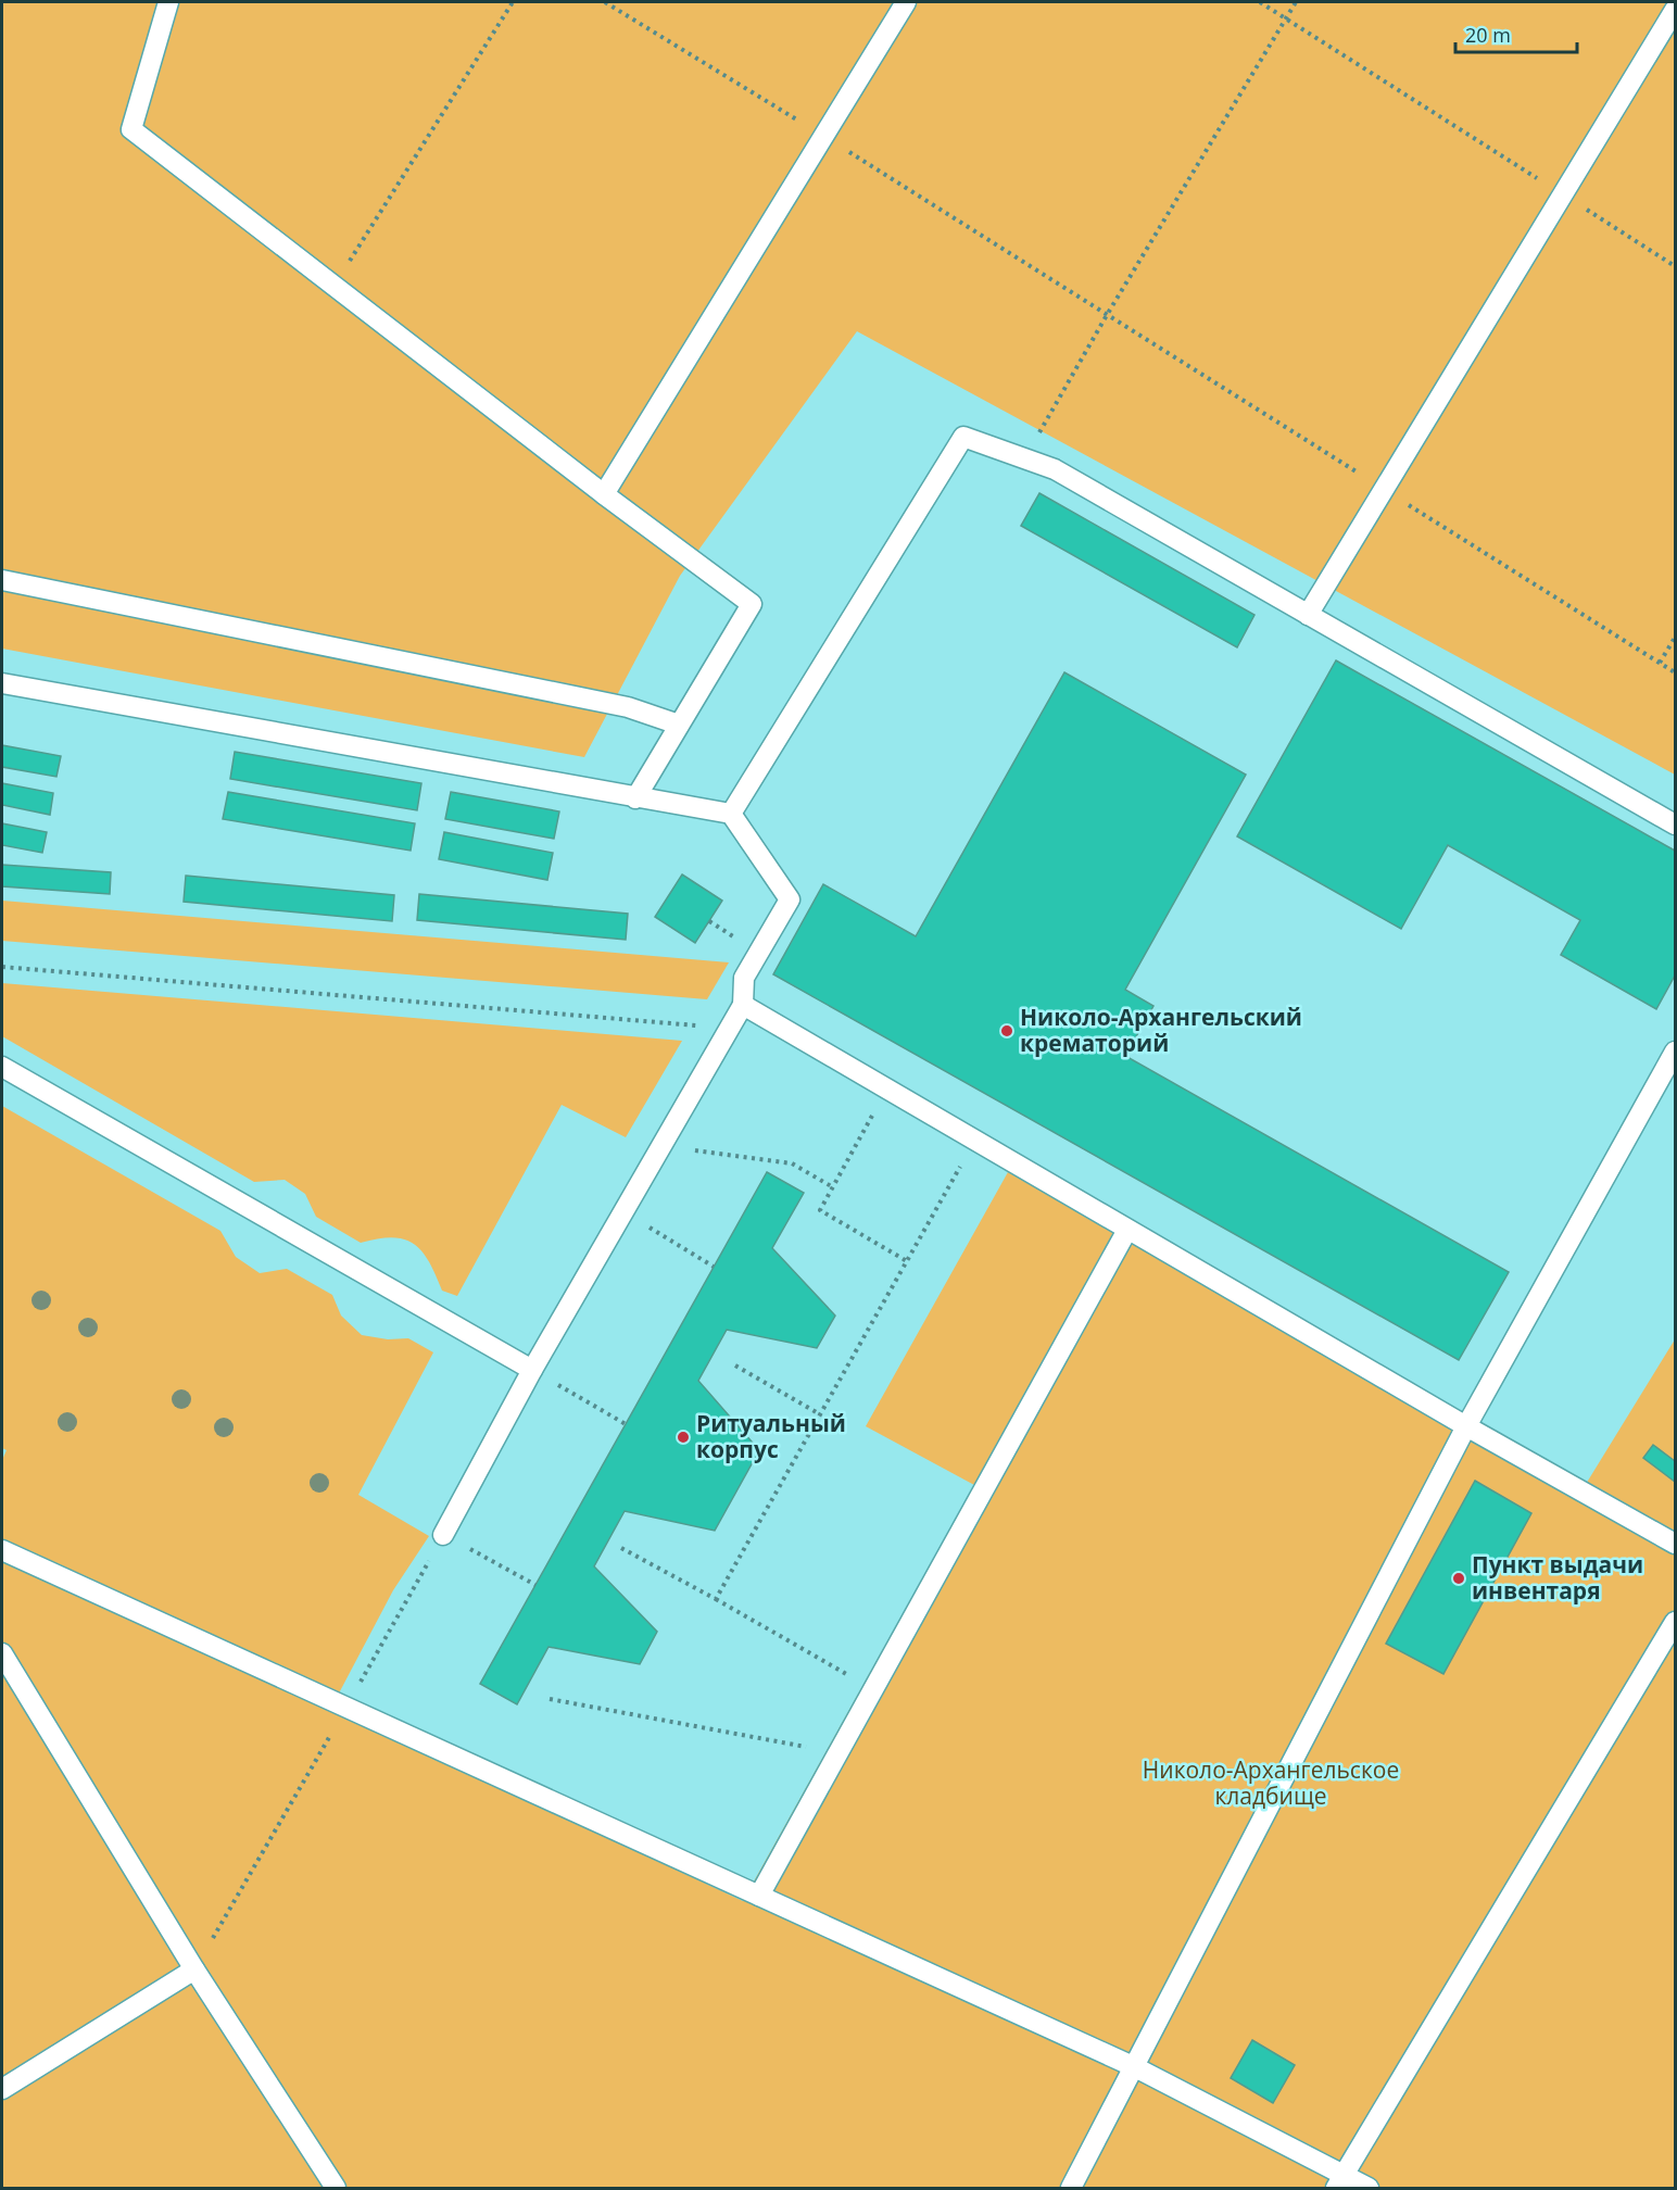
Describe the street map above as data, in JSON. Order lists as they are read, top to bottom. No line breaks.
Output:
{"parks":["Николо-Архангельское кладбище"],"places":["Николо-Архангельский крематорий","Ритуальный корпус","Пункт выдачи инвентаря"],"scale_bar":"20 m"}
